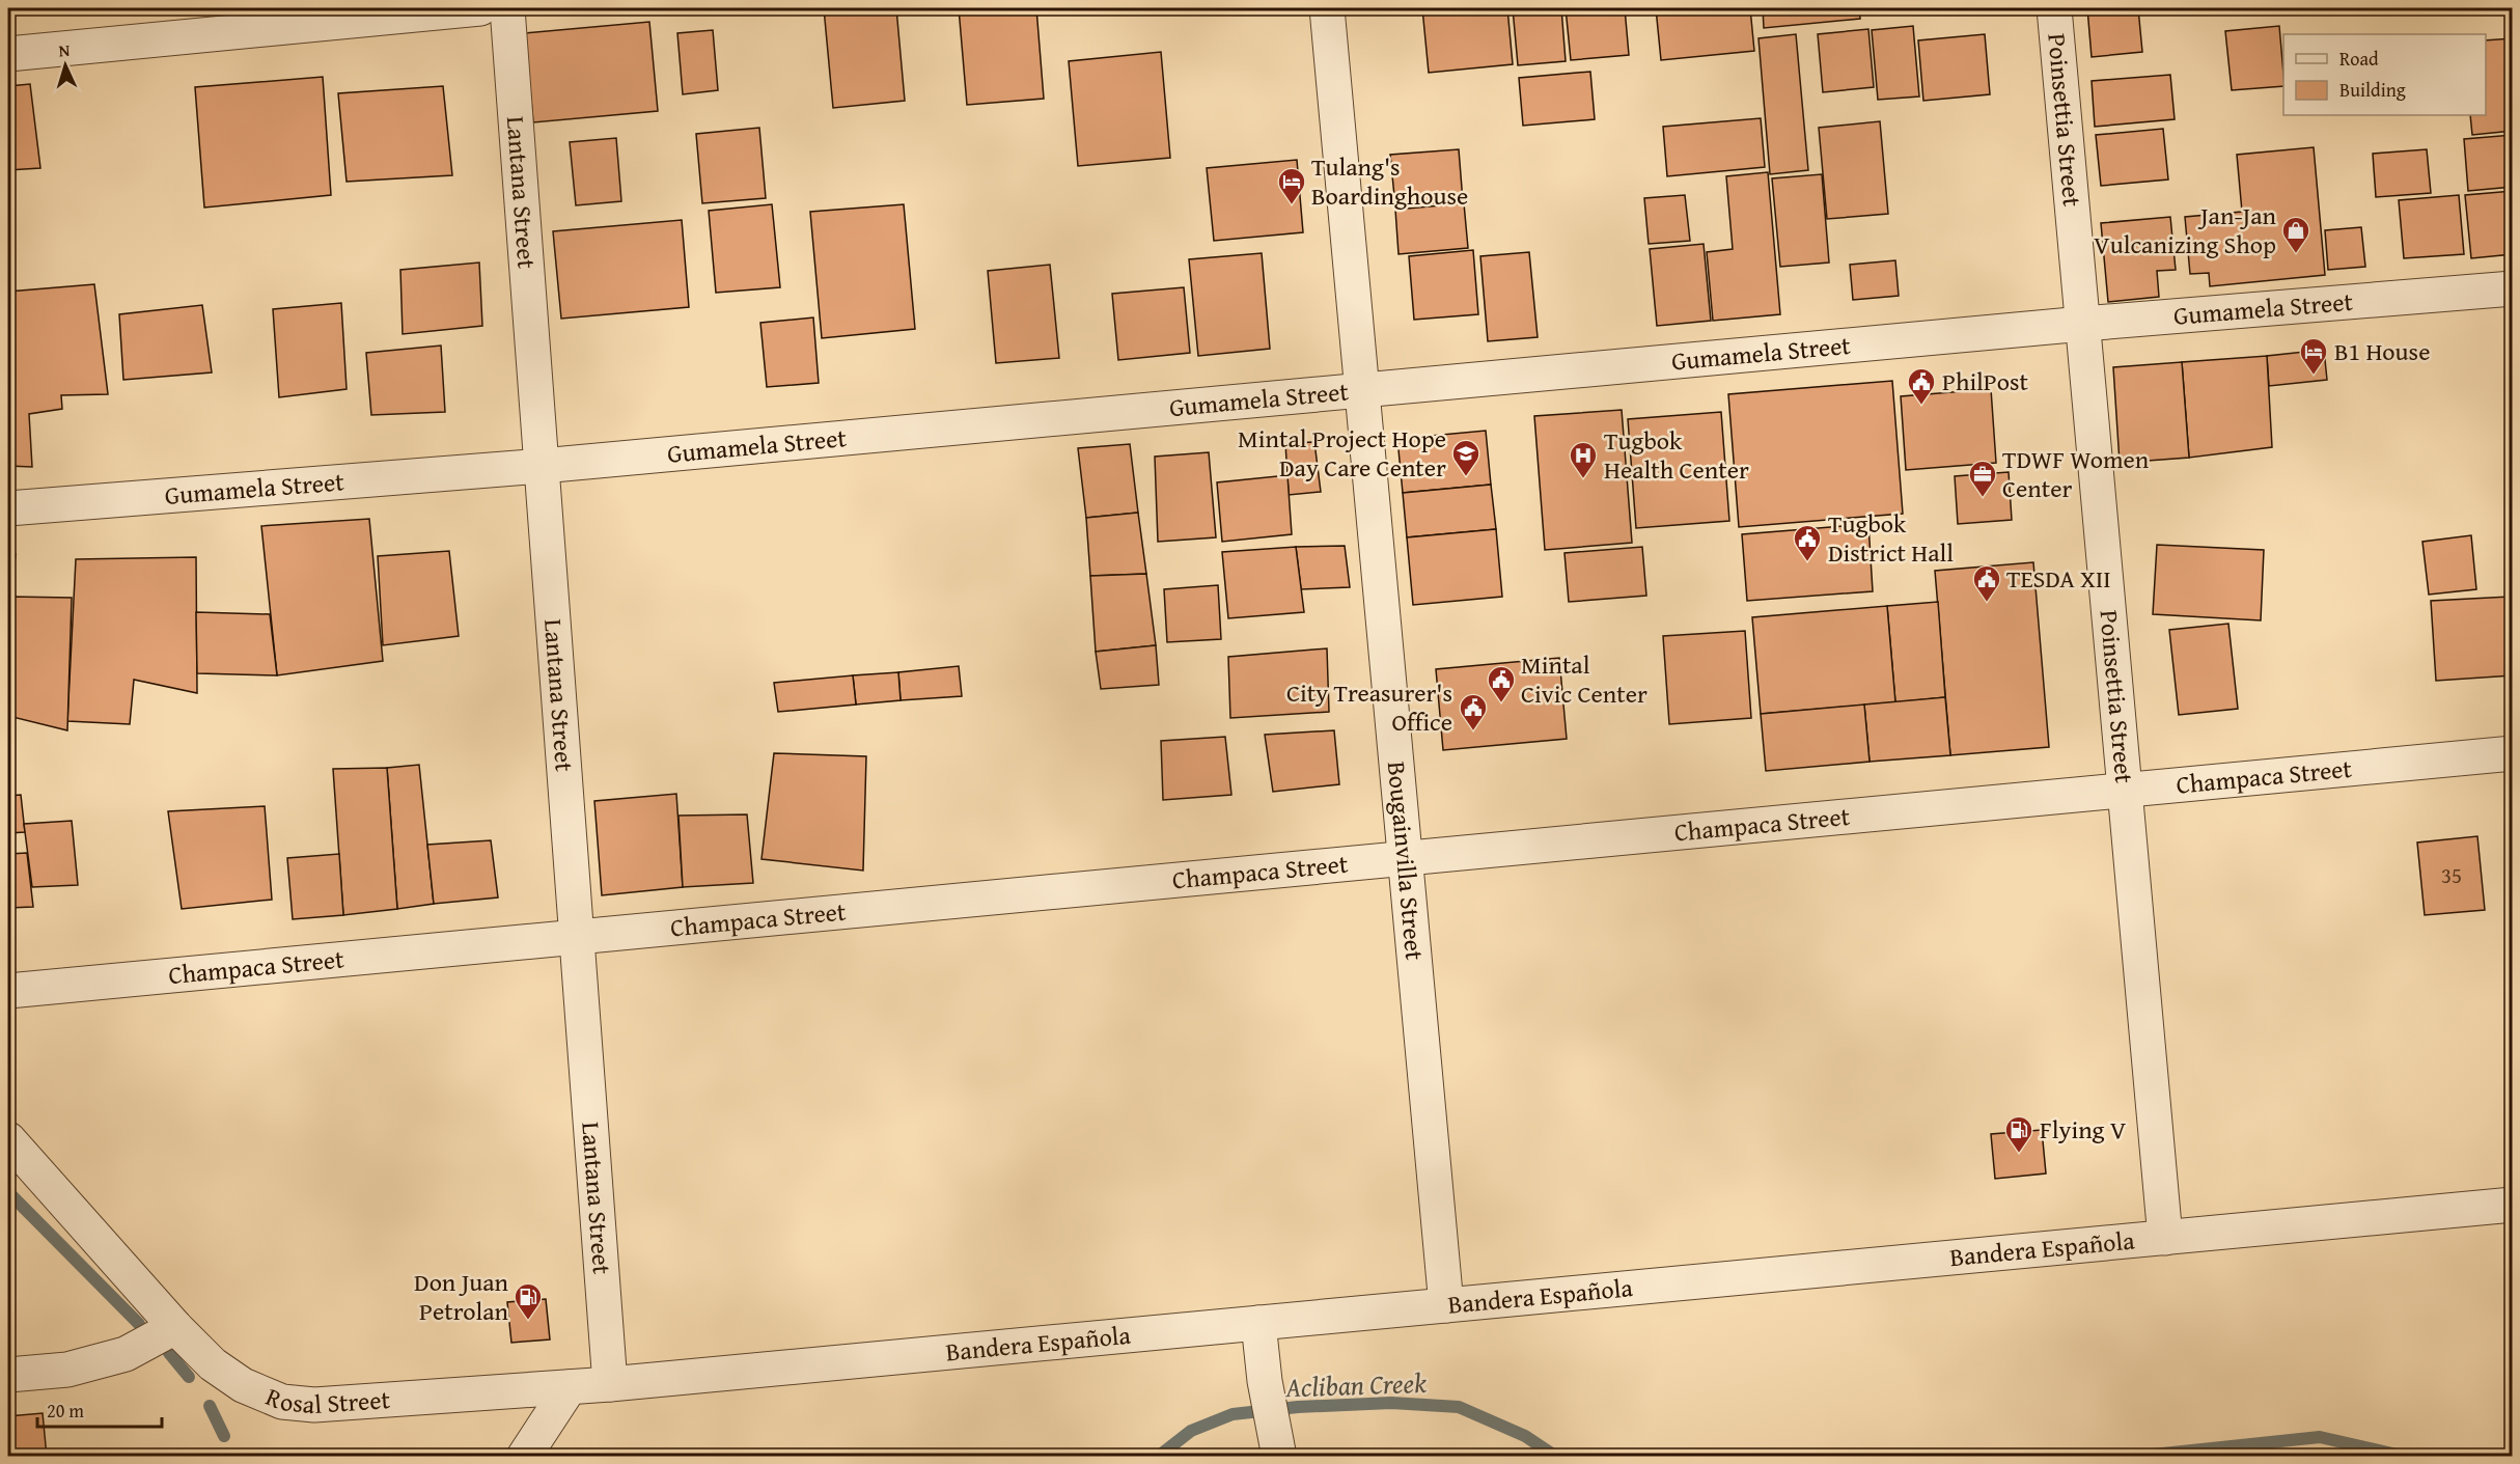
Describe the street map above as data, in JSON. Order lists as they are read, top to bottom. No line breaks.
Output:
{"streets":{"street":["Poinsettia Street","Lantana Street","Gumamela Street","Champaca Street","Bougainvilla Street","Bandera Española","Rosal Street"]},"crossings":[["Poinsettia Street","Gumamela Street"],["Poinsettia Street","Champaca Street"],["Poinsettia Street","Bandera Española"],["Lantana Street","Gumamela Street"],["Lantana Street","Champaca Street"],["Lantana Street","Bandera Española"],["Gumamela Street","Bougainvilla Street"],["Champaca Street","Bougainvilla Street"],["Bougainvilla Street","Bandera Española"],["Bandera Española","Rosal Street"]],"water":["Acliban Creek"],"places":{"hotel":["Tulang's Boardinghouse","B1 House"],"shop":["Jan-Jan Vulcanizing Shop"],"public building":["PhilPost","Tugbok District Hall","TESDA Ⅻ","Mintal Civic Center","City Treasurer's Office"],"school or university":["Mintal Project Hope Day Care Center"],"hospital":["Tugbok Health Center"],"office":["TDWF Women Center"],"fuel station":["Flying V","Don Juan Petrolan"]},"house_numbers":["35"],"legend":["Road","Building"],"scale_bar":"20 m","north":"top"}
